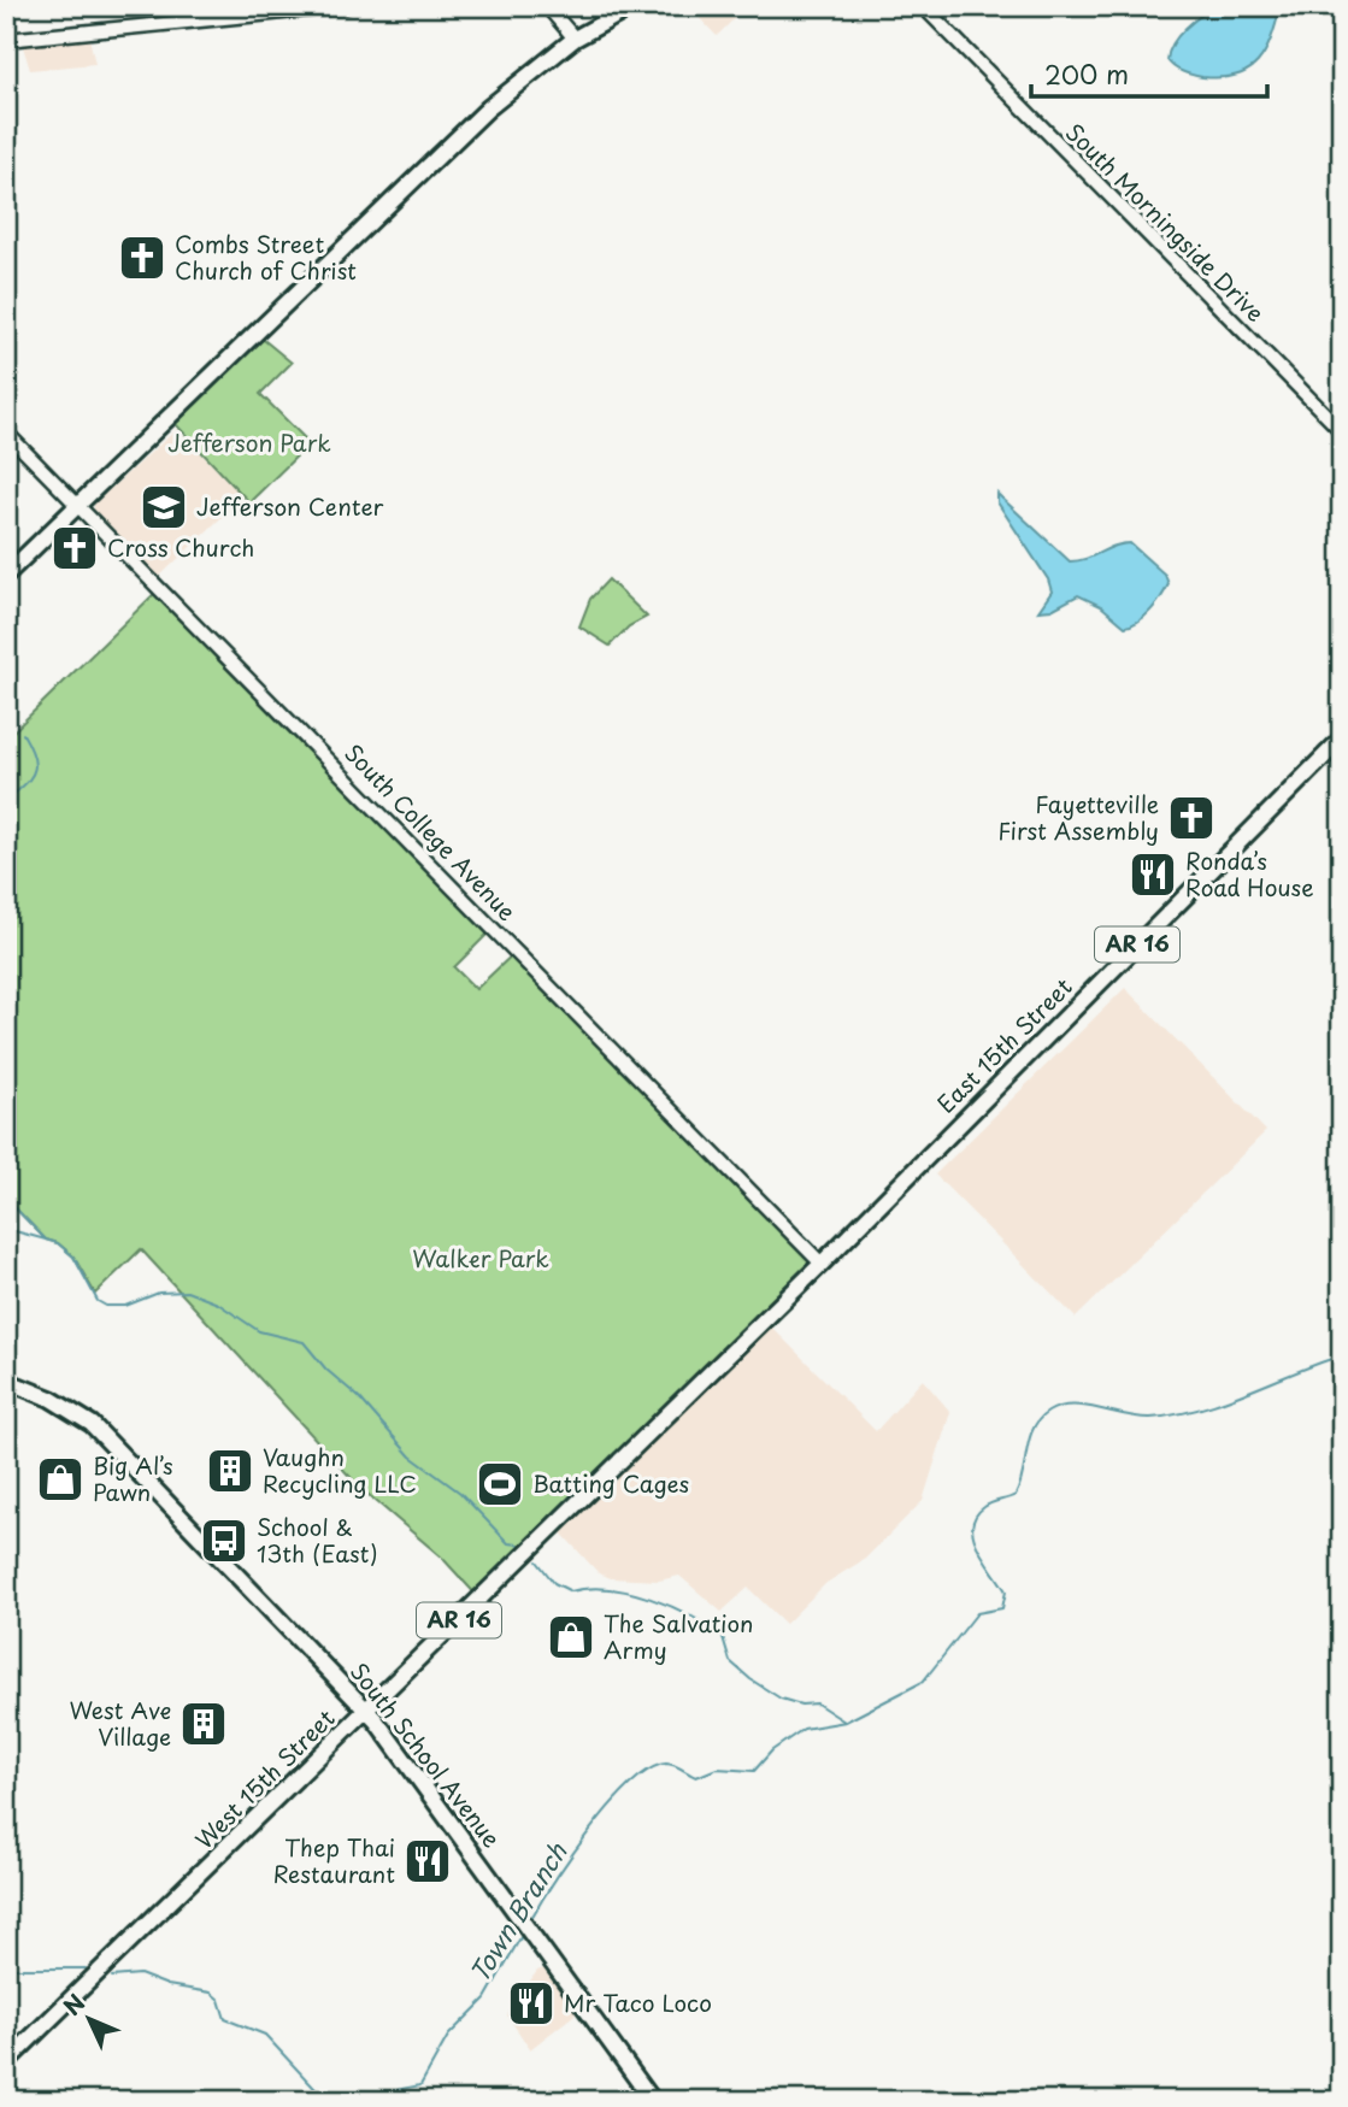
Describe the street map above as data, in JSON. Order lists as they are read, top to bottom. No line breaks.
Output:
{"streets":{"main road":["AR 16","East 15th Street","South School Avenue","West 15th Street"],"street":["South Morningside Drive","South College Avenue"]},"crossings":[["South College Avenue","East 15th Street"],["East 15th Street","West 15th Street"],["South School Avenue","West 15th Street"]],"water":["Town Branch"],"parks":["Jefferson Park","Walker Park"],"places":{"church":["Combs Street Church of Christ","Cross Church","Fayetteville First Assembly"],"school or university":["Jefferson Center"],"restaurant":["Ronda’s Road House","Thep Thai Restaurant","Mr Taco Loco"],"building":["Vaughn Recycling LLC","West Ave Village"],"shop":["Big Al’s Pawn","The Salvation Army"],"sports":["Batting Cages"],"bus stop":["School & 13th (East)"]},"scale_bar":"200 m","north":"top left"}
